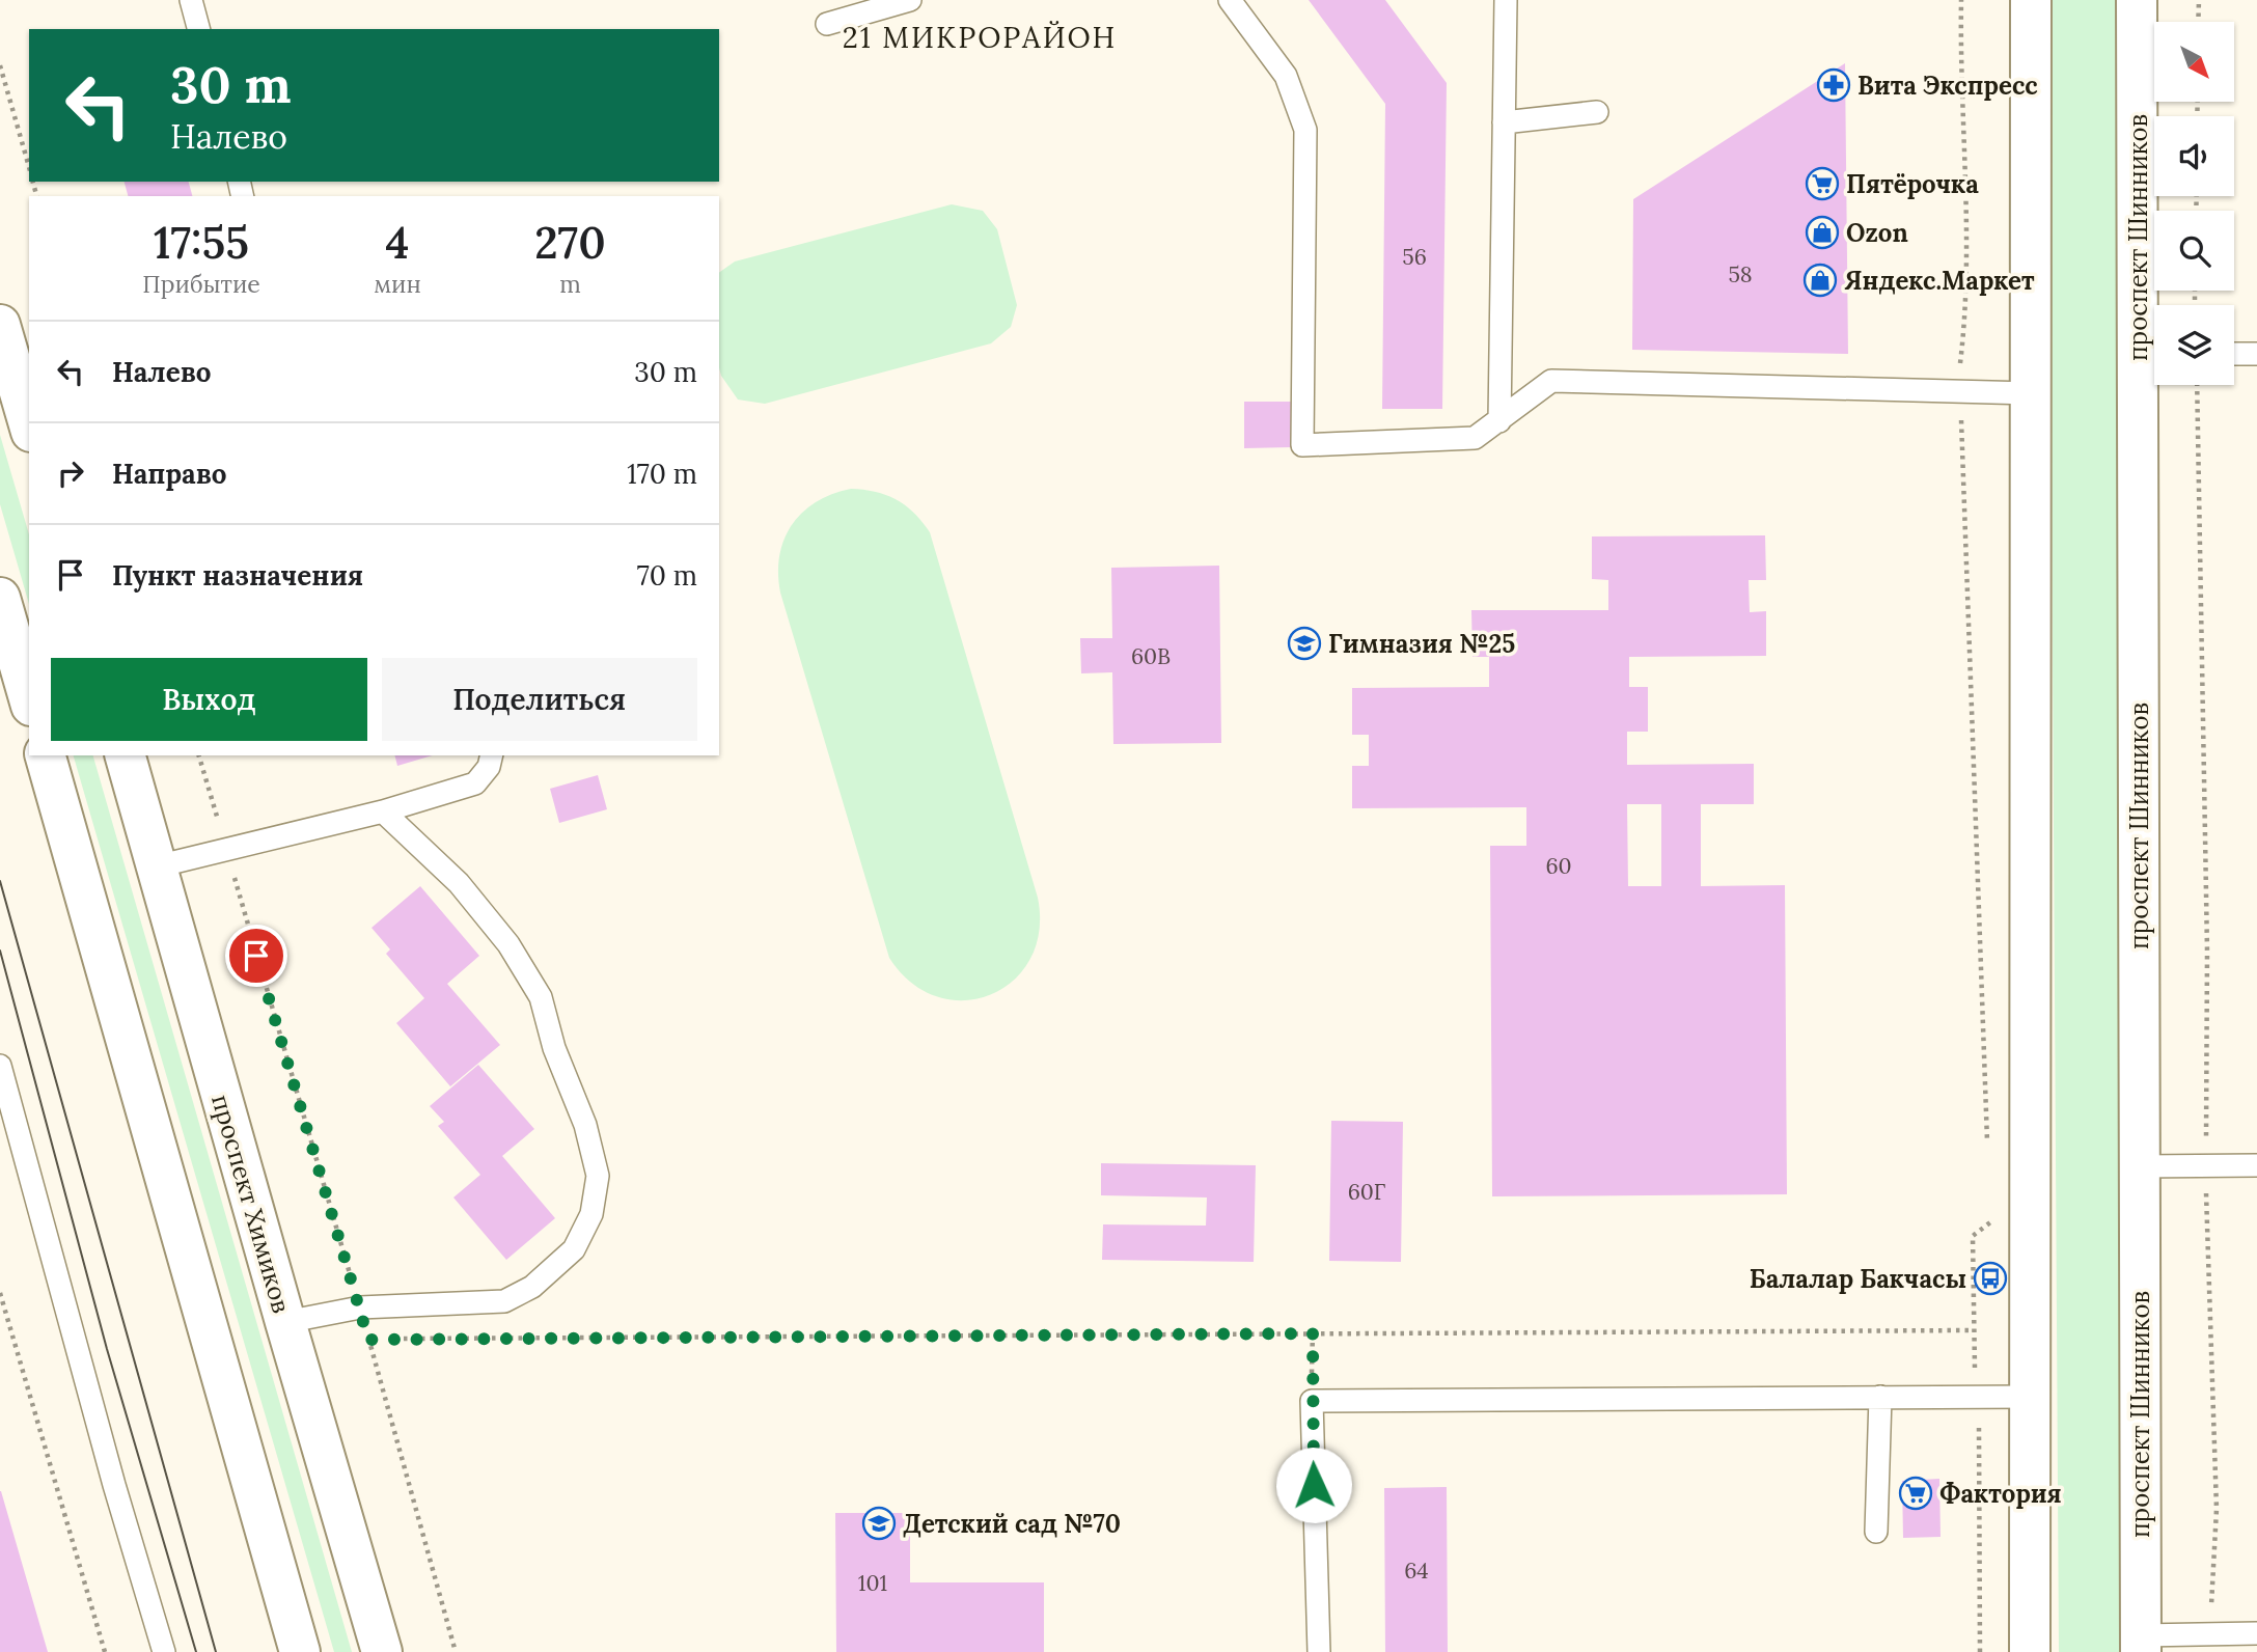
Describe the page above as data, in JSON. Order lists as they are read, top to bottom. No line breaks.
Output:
{"streets":{"street":["проспект Шинников","проспект Химиков"]},"districts":["21 МИКРОРАЙОН"],"places":{"pharmacy":["Вита Экспресс"],"supermarket":["Пятёрочка","Фактория"],"shop":["Ozon","Яндекс.Маркет"],"school or university":["Гимназия №25","Детский сад №70"],"bus stop":["Балалар Бакчасы"]},"house_numbers":["56","58","60В","60","60Г","64","101"],"north":"bottom right","page":{"turn":["30 m","Налево"],"eta":["17:55","Прибытие","4","мин","270","m"],"list":[{"name":"Налево","value":"30 m"},{"name":"Направо","value":"170 m"},{"name":"Пункт назначения","value":"70 m"}],"buttons":["Выход","Поделиться"]}}
